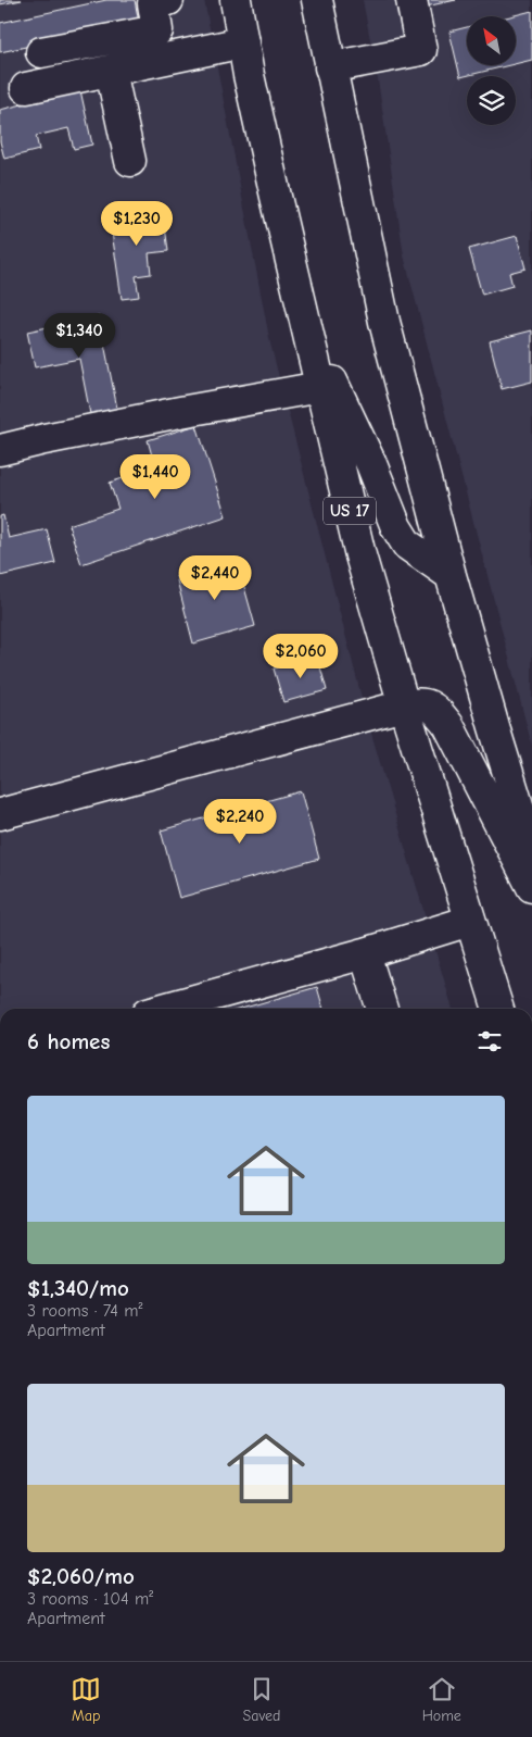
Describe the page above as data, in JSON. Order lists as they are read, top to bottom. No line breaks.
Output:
{"streets":{"main road":["US 17"]},"north":"top left","page":{"price":["$1,230","$1,340","$1,440","$2,440","$2,060","$2,240"],"heading":"6 homes","list":[{"name":"$1,340/mo","note":"3 rooms · 74 m² · Apartment"},{"name":"$2,060/mo","note":"3 rooms · 104 m² · Apartment"}],"tabs":["Map","Saved","Home"]}}
